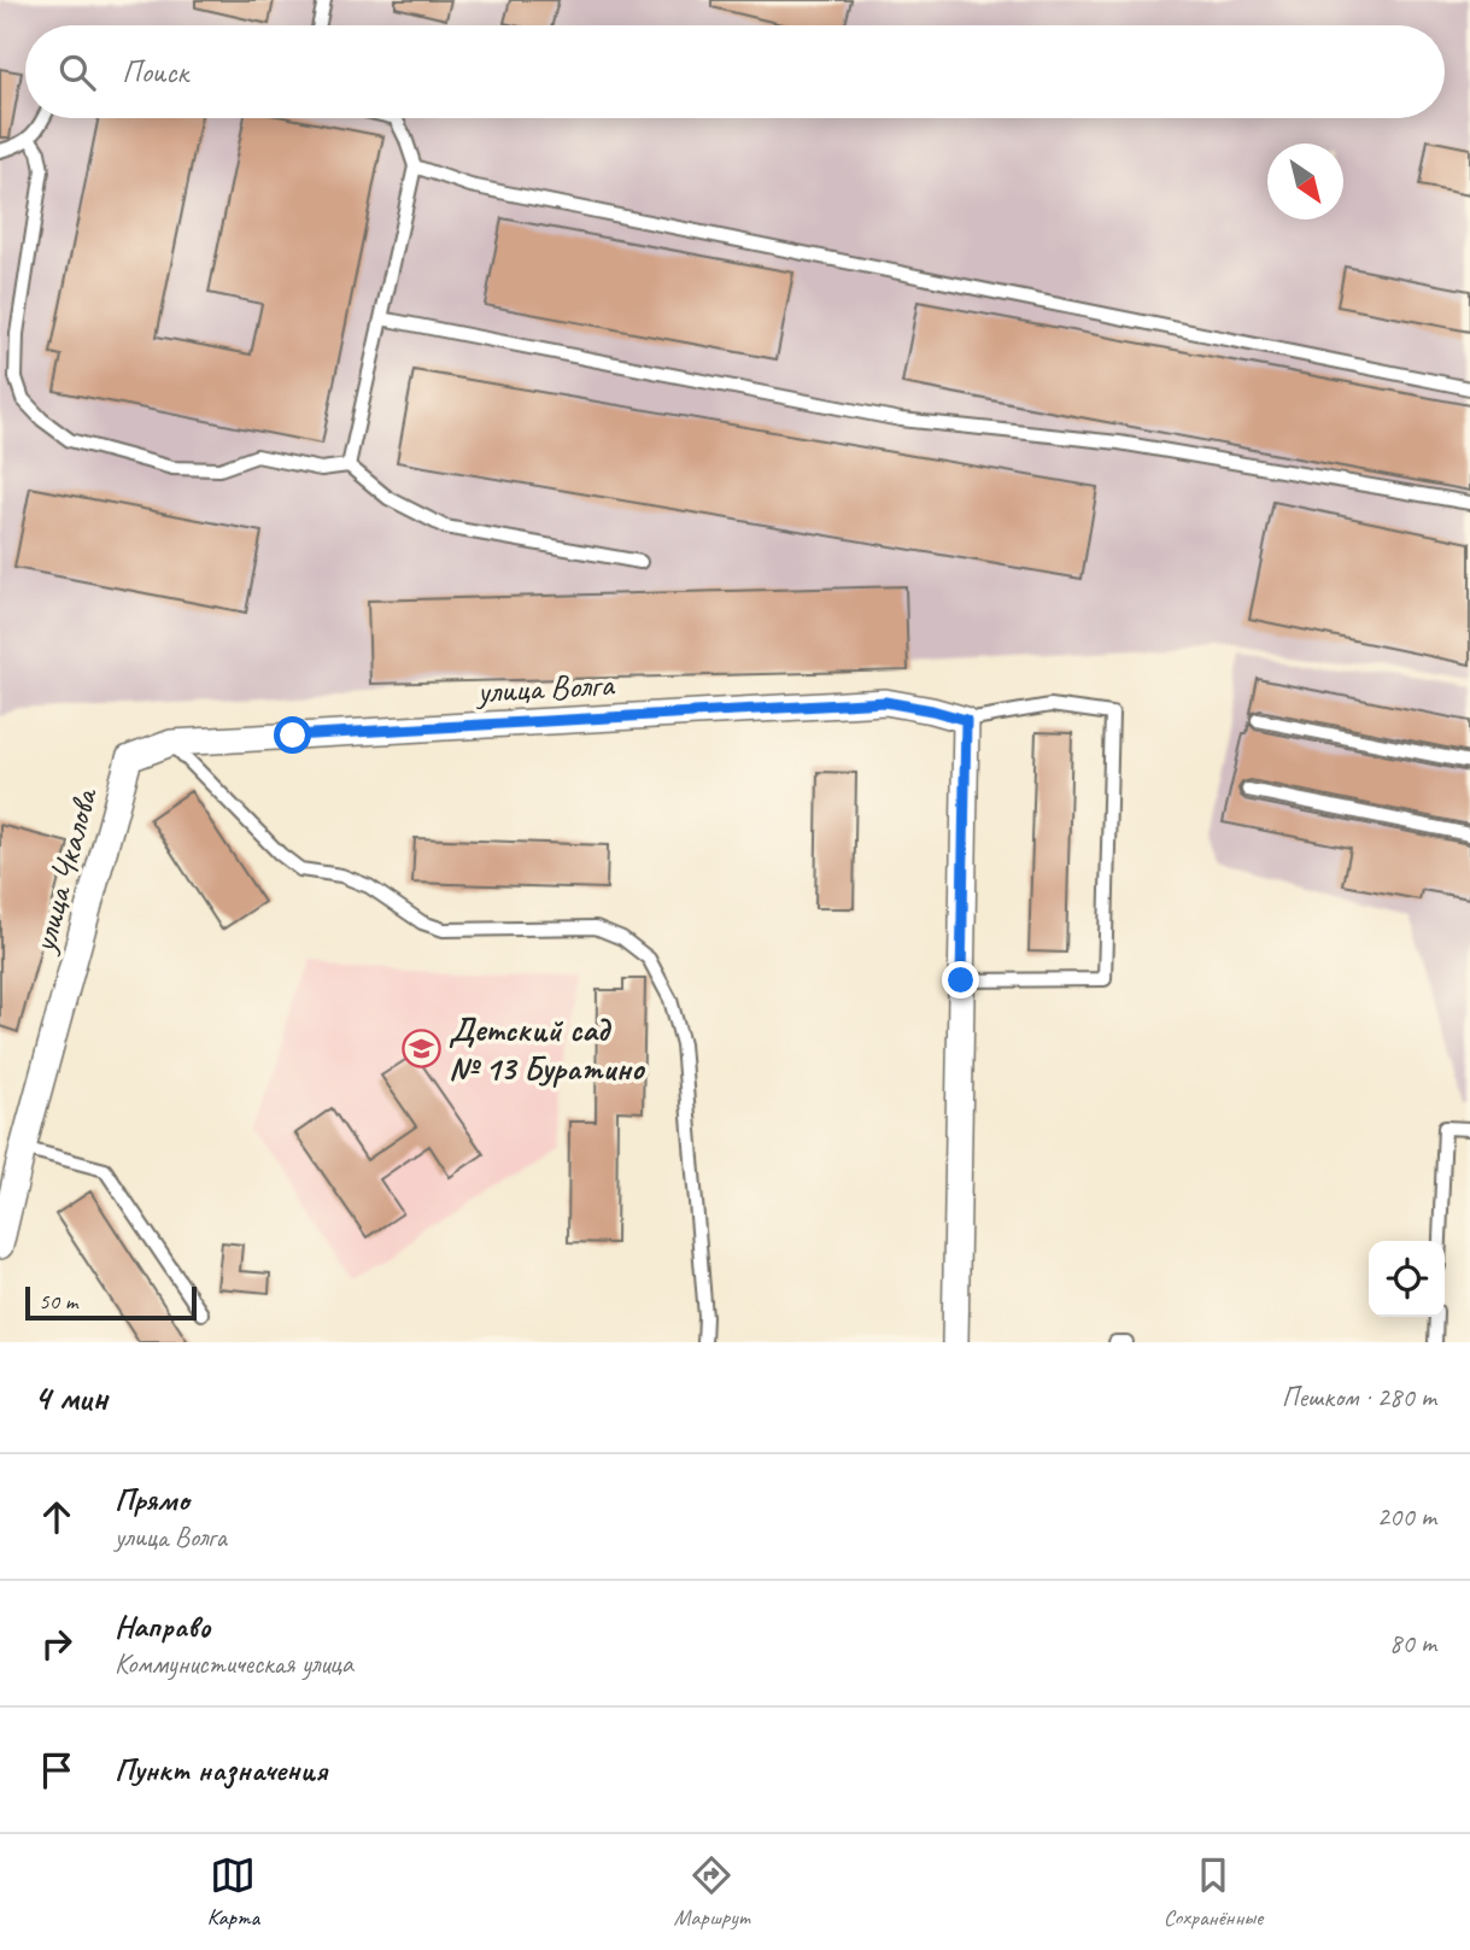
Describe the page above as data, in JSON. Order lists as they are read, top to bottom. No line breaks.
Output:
{"streets":{"street":["улица Волга","улица Чкалова"]},"crossings":[["улица Волга","улица Чкалова"]],"places":{"school or university":["Детский сад № 13 Буратино"]},"scale_bar":"50 m","north":"bottom right","page":{"search":"Поиск","scale":"50 m","heading":["4 мин","Пешком · 280 m"],"list":[["Прямо","улица Волга","200 m"],["Направо","Коммунистическая улица","80 m"],"Пункт назначения"],"nav":["Карта","Маршрут","Сохранённые"]}}
